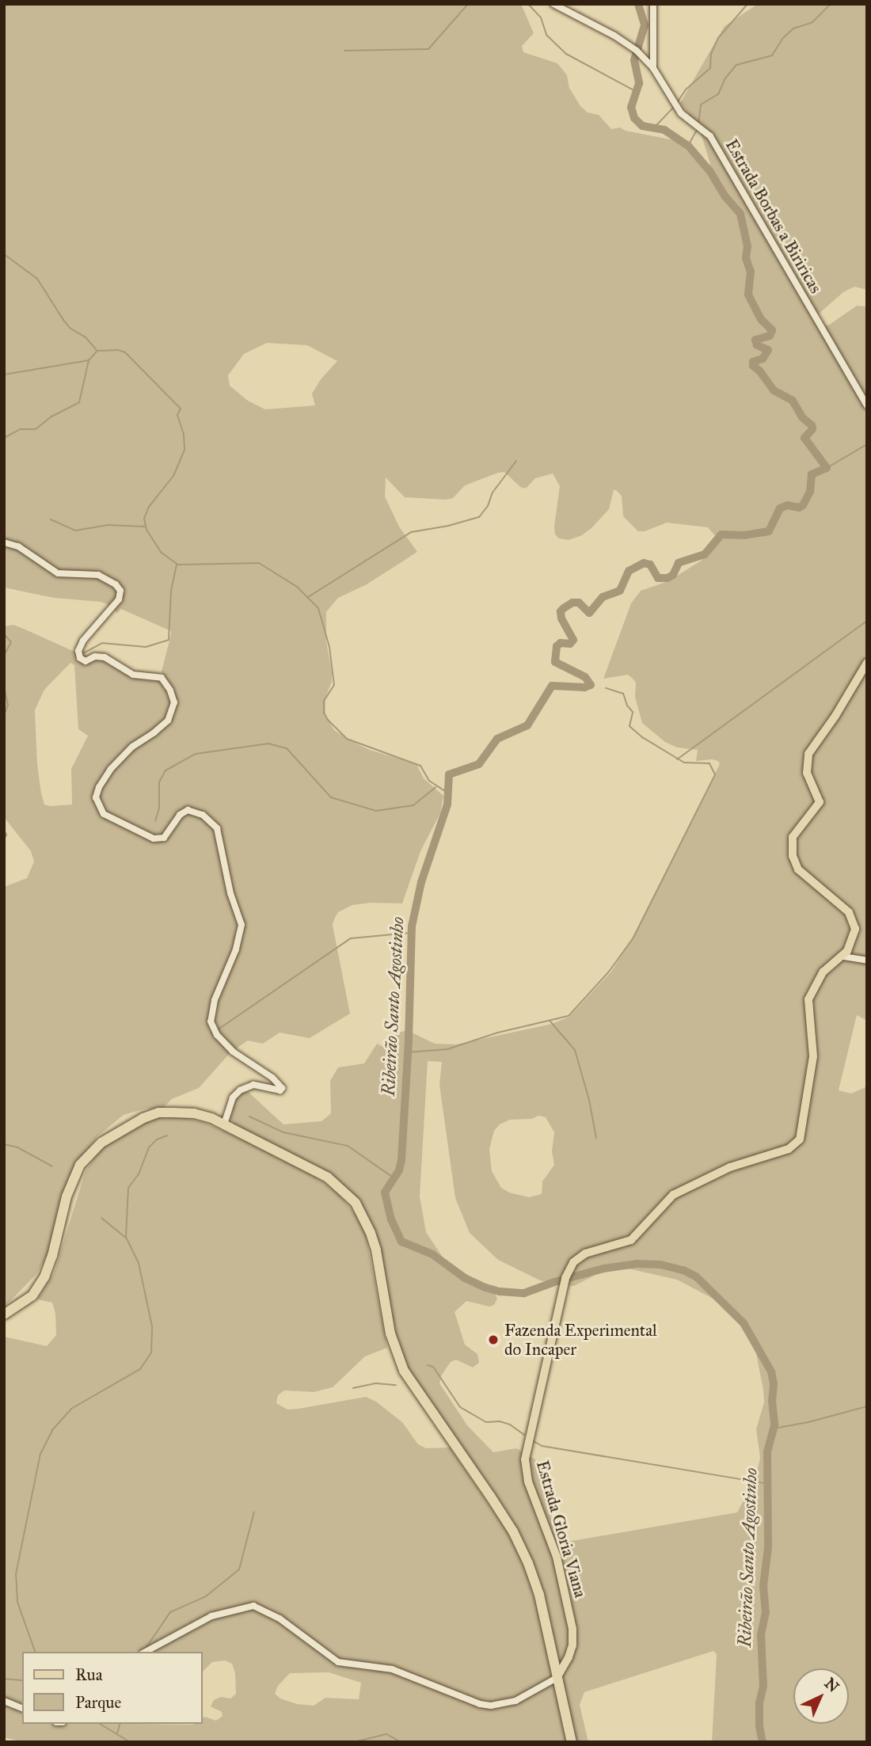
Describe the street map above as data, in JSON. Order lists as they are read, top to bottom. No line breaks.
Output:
{"streets":{"main road":["Estrada Gloria Viana"],"street":["Estrada Borbas a Biriricas"]},"water":["Ribeirão Santo Agostinho"],"places":["Fazenda Experimental do Incaper"],"legend":["Rua","Parque"],"north":"top right"}
